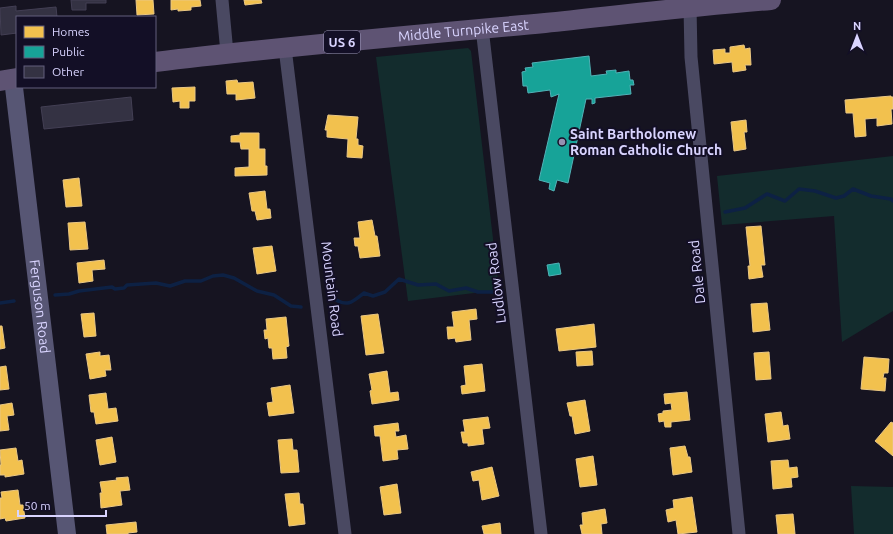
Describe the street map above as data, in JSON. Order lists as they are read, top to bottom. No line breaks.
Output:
{"streets":{"main road":["Middle Turnpike East","US 6"],"street":["Dale Road","Ludlow Road","Mountain Road","Ferguson Road"]},"crossings":[["Middle Turnpike East","Dale Road"],["Middle Turnpike East","Ludlow Road"],["Middle Turnpike East","Mountain Road"]],"places":["Saint Bartholomew Roman Catholic Church"],"legend":["Homes","Public","Other"],"scale_bar":"50 m","north":"top"}
